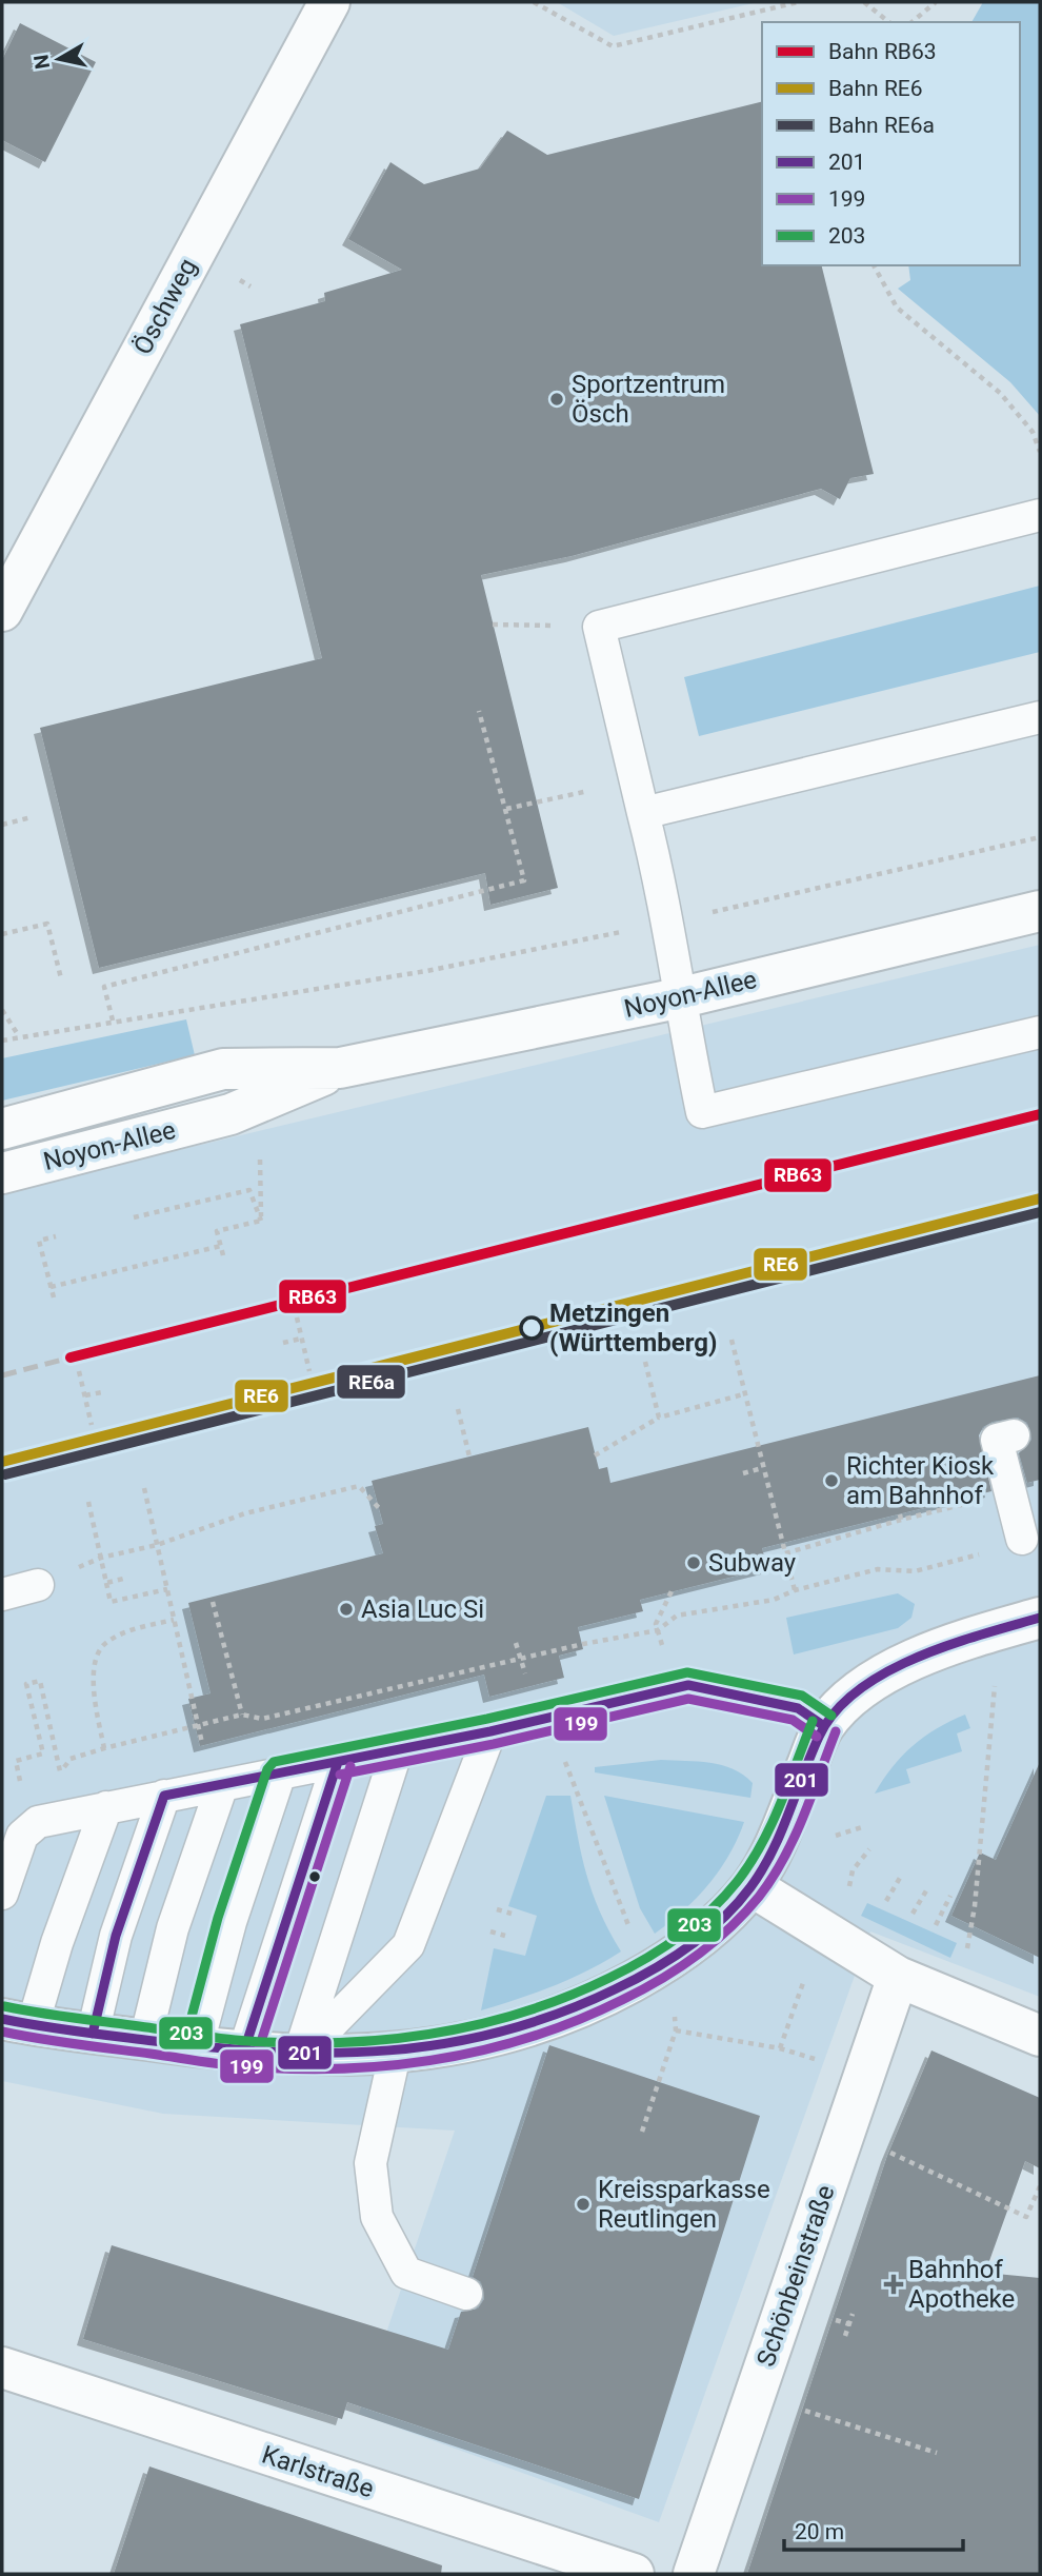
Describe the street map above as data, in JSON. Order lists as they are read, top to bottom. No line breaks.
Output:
{"streets":{"street":["Öschweg","Noyon-Allee","Schönbeinstraße","Karlstraße"]},"places":{"other":["Sportzentrum Ösch","Metzingen (Württemberg)","Richter Kiosk am Bahnhof","Subway","Asia Luc Si","Kreissparkasse Reutlingen"],"health":["Bahnhof Apotheke"]},"lines":["rail line RB63","rail line RE6","rail line RE6a","transit line 201","transit line 203","transit line 199"],"legend":["Bahn RB63","Bahn RE6","Bahn RE6a","201","199","203"],"scale_bar":"20 m","north":"left"}
